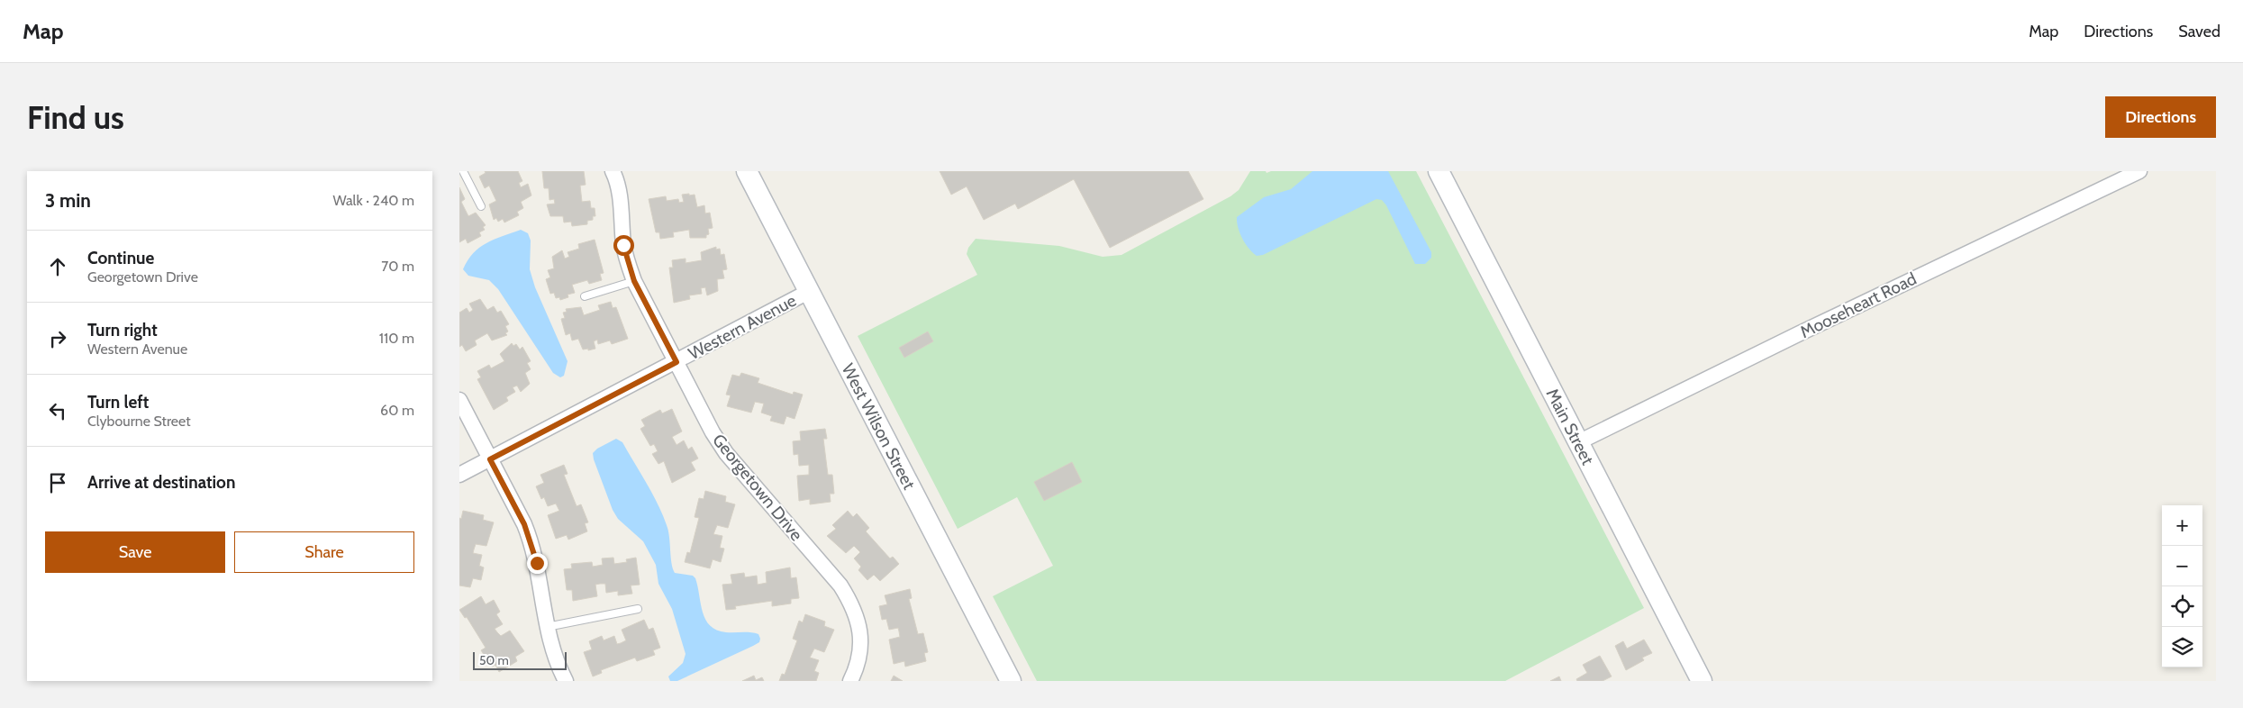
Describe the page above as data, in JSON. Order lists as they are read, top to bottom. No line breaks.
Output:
{"streets":{"main road":["West Wilson Street","Main Street"],"street":["Mooseheart Road","Western Avenue","Georgetown Drive"]},"crossings":[["Mooseheart Road","Main Street"],["Western Avenue","West Wilson Street"],["Western Avenue","Georgetown Drive"]],"scale_bar":"50 m","page":{"header":"Map","nav":["Map","Directions","Saved"],"buttons":["Directions",["Save","Share"]],"title":"Find us","heading":["3 min","Walk · 240 m"],"list":[["Continue","Georgetown Drive","70 m"],["Turn right","Western Avenue","110 m"],["Turn left","Clybourne Street","60 m"],"Arrive at destination"],"map_buttons":["+","−"],"scale":"50 m"}}
